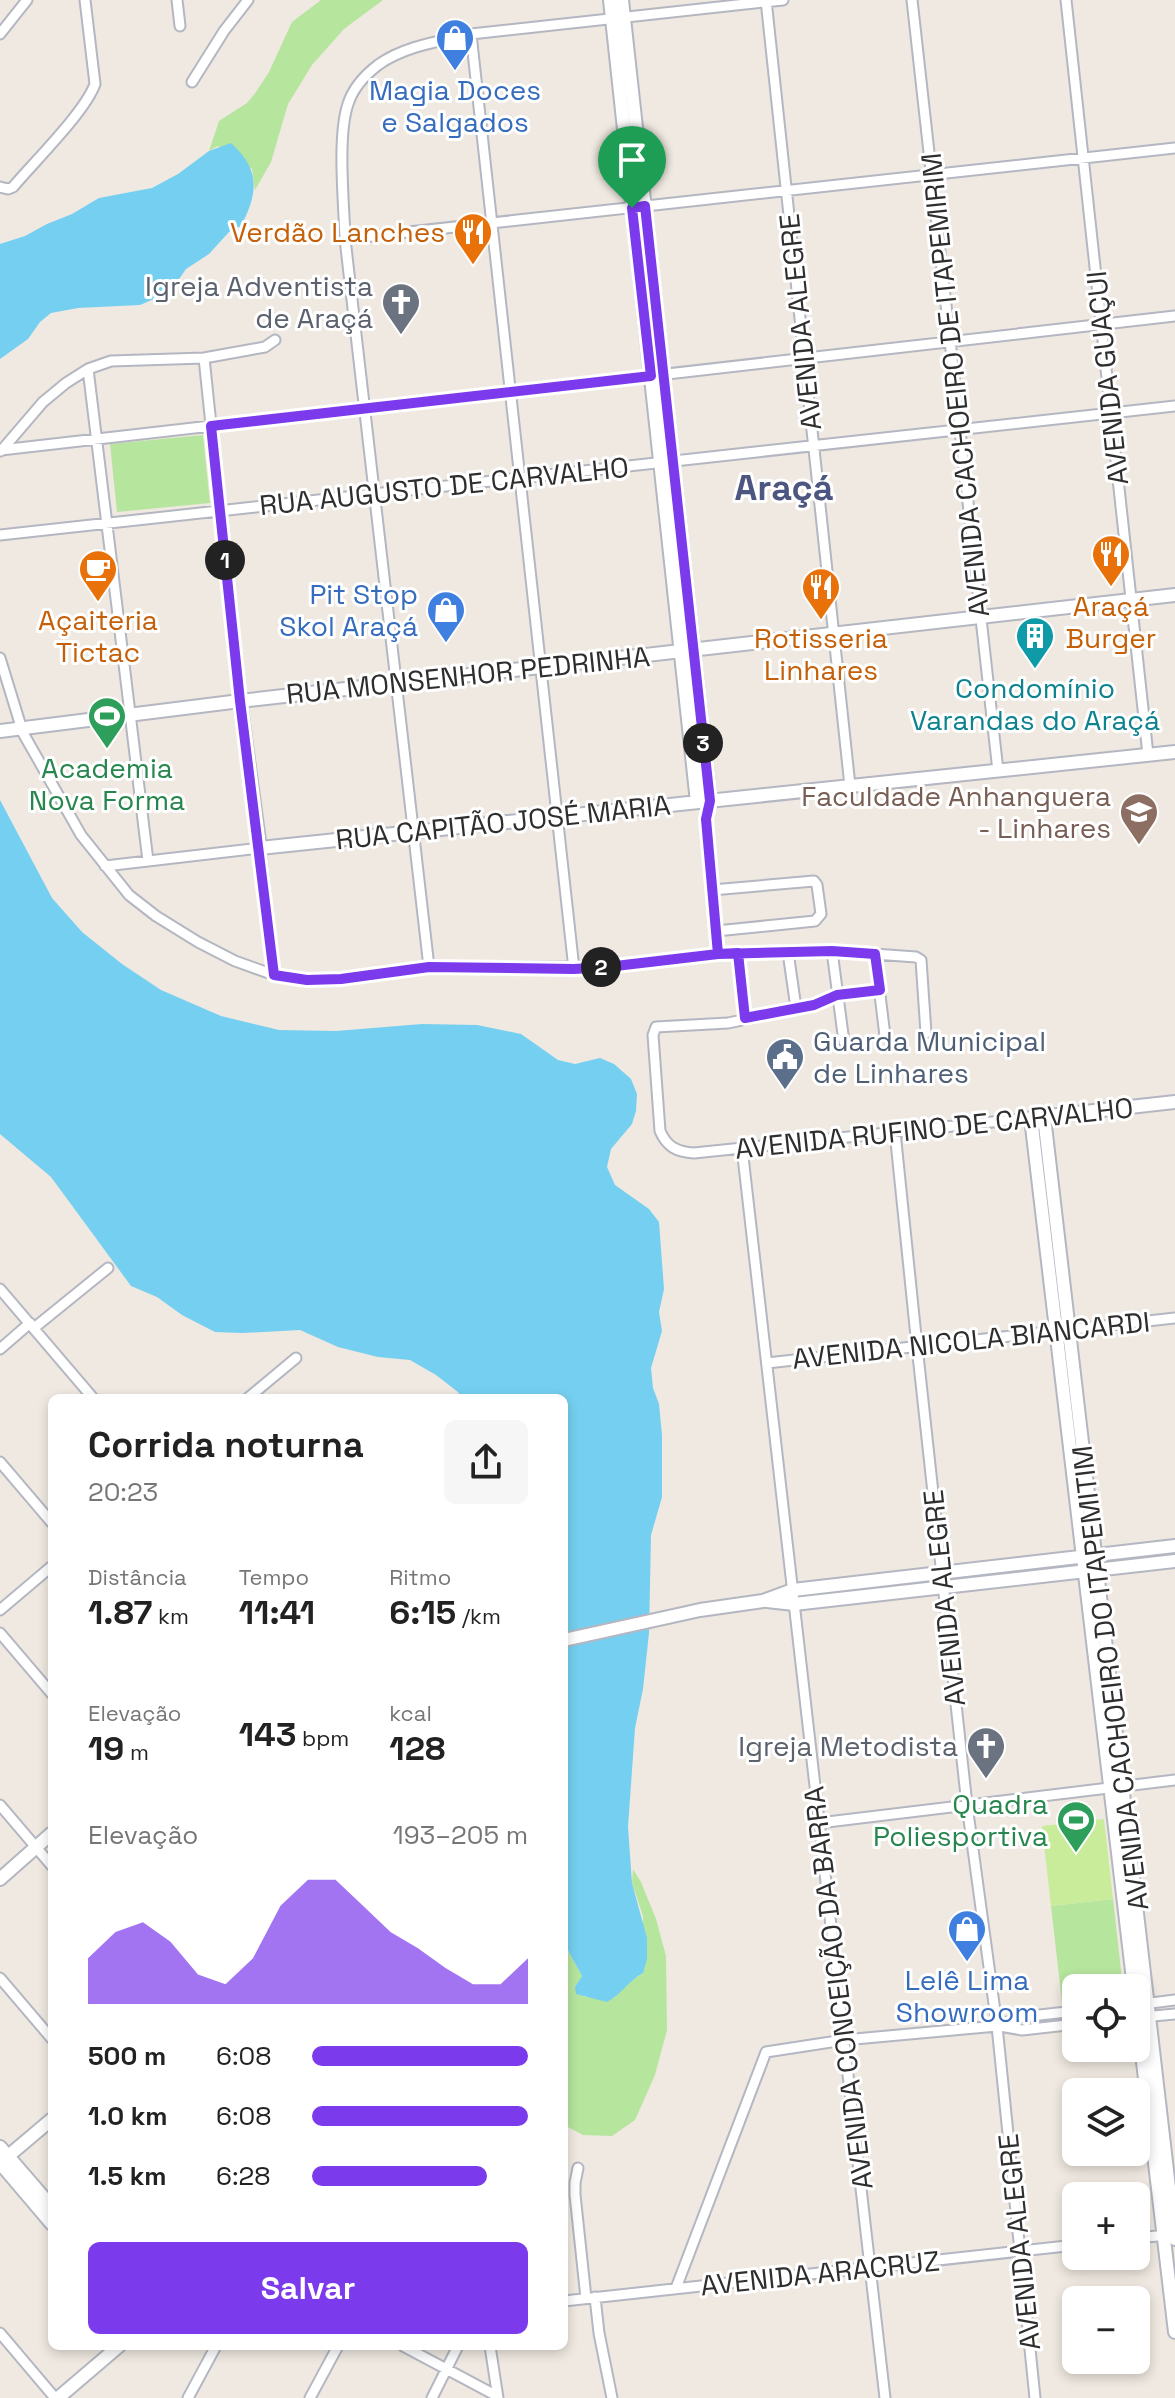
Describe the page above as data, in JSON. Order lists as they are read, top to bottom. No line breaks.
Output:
{"streets":{"main road":["RUA MONSENHOR PEDRINHA","RUA CAPITÃO JOSÉ MARIA","AVENIDA RUFINO DE CARVALHO","AVENIDA CACHOEIRO DO ITAPEMITIM"],"street":["AVENIDA ALEGRE","AVENIDA GUAÇUI","AVENIDA CACHOEIRO DE ITAPEMIRIM","RUA AUGUSTO DE CARVALHO","AVENIDA NICOLA BIANCARDI","AVENIDA CONCEIÇÃO DA BARRA","AVENIDA ARACRUZ"]},"crossings":[["AVENIDA ALEGRE","RUA AUGUSTO DE CARVALHO"],["AVENIDA ALEGRE","RUA MONSENHOR PEDRINHA"],["AVENIDA ALEGRE","RUA CAPITÃO JOSÉ MARIA"],["AVENIDA ALEGRE","AVENIDA RUFINO DE CARVALHO"],["AVENIDA ALEGRE","AVENIDA NICOLA BIANCARDI"],["AVENIDA ALEGRE","AVENIDA ARACRUZ"],["AVENIDA GUAÇUI","RUA AUGUSTO DE CARVALHO"],["AVENIDA GUAÇUI","RUA MONSENHOR PEDRINHA"],["AVENIDA GUAÇUI","RUA CAPITÃO JOSÉ MARIA"],["AVENIDA CACHOEIRO DE ITAPEMIRIM","RUA AUGUSTO DE CARVALHO"],["AVENIDA CACHOEIRO DE ITAPEMIRIM","RUA MONSENHOR PEDRINHA"],["AVENIDA CACHOEIRO DE ITAPEMIRIM","RUA CAPITÃO JOSÉ MARIA"],["AVENIDA RUFINO DE CARVALHO","AVENIDA CONCEIÇÃO DA BARRA"],["AVENIDA NICOLA BIANCARDI","AVENIDA CONCEIÇÃO DA BARRA"],["AVENIDA CONCEIÇÃO DA BARRA","AVENIDA ARACRUZ"]],"districts":["Araçá"],"places":{"shop":["Magia Doces e Salgados","Pit Stop Skol Araçá","Lelê Lima Showroom"],"restaurant":["Verdão Lanches","Araçá Burger","Rotisseria Linhares"],"church":["Igreja Adventista de Araçá","Igreja Metodista"],"cafe":["Açaiteria Tictac"],"building":["Condomínio Varandas do Araçá"],"sports":["Academia Nova Forma","Quadra Poliesportiva"],"school or university":["Faculdade Anhanguera - Linhares"],"public building":["Guarda Municipal de Linhares"]},"page":{"pins":["1","3","2"],"heading":["Corrida noturna","20:23"],"stats":[["Distância","1.87 km"],["Tempo","11:41"],["Ritmo","6:15 /km"],["Elevação","19 m"],["143 bpm"],["kcal","128"]],"chart":["Elevação","193–205 m"],"map_buttons":["+","−"],"list":[{"name":"500 m","note":"6:08"},{"name":"1.0 km","note":"6:08"},{"name":"1.5 km","note":"6:28"}],"buttons":"Salvar"}}
